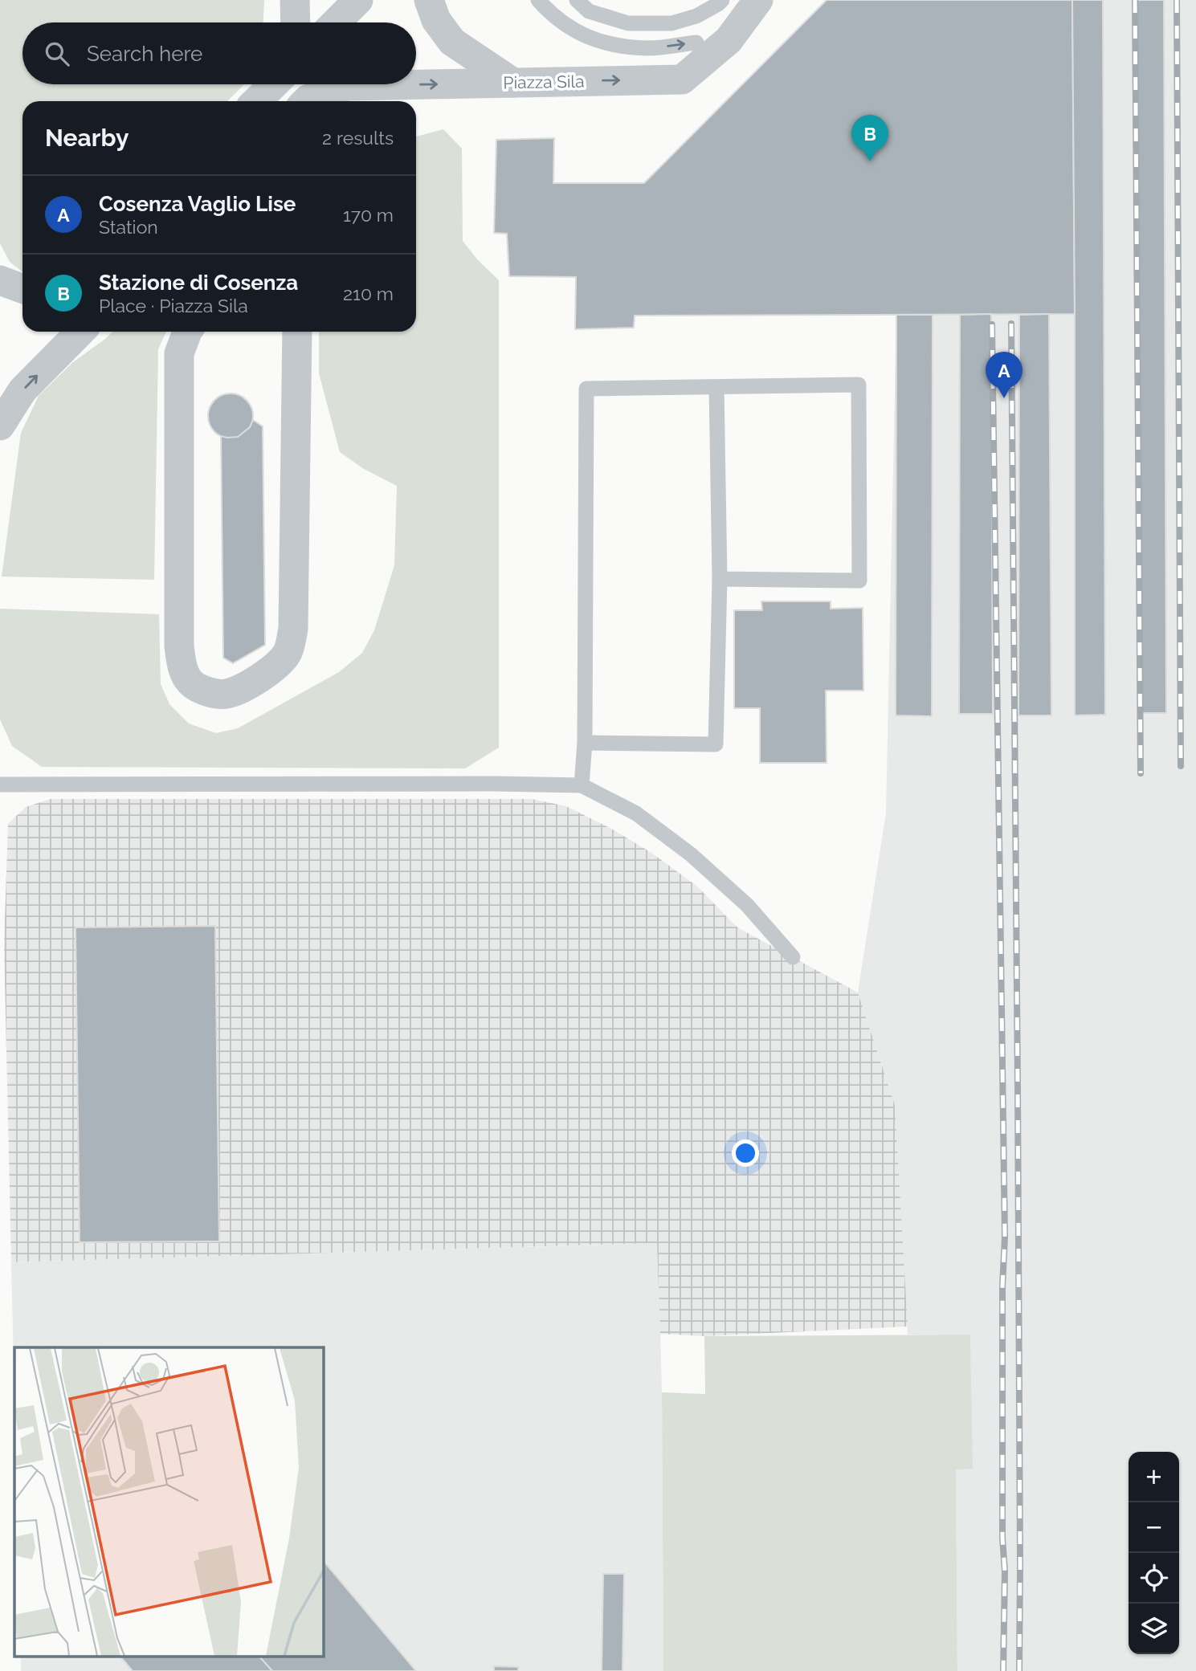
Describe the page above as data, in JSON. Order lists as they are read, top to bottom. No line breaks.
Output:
{"streets":{"street":["Piazza Sila"]},"one_way":["Piazza Sila"],"page":{"search":"Search here","heading":["Nearby","2 results"],"pins":["B","A"],"list":[{"mark":"A","name":"Cosenza Vaglio Lise","note":"Station","value":"170 m"},{"mark":"B","name":"Stazione di Cosenza","note":"Place · Piazza Sila","value":"210 m"}],"map_buttons":["+","−"]}}
